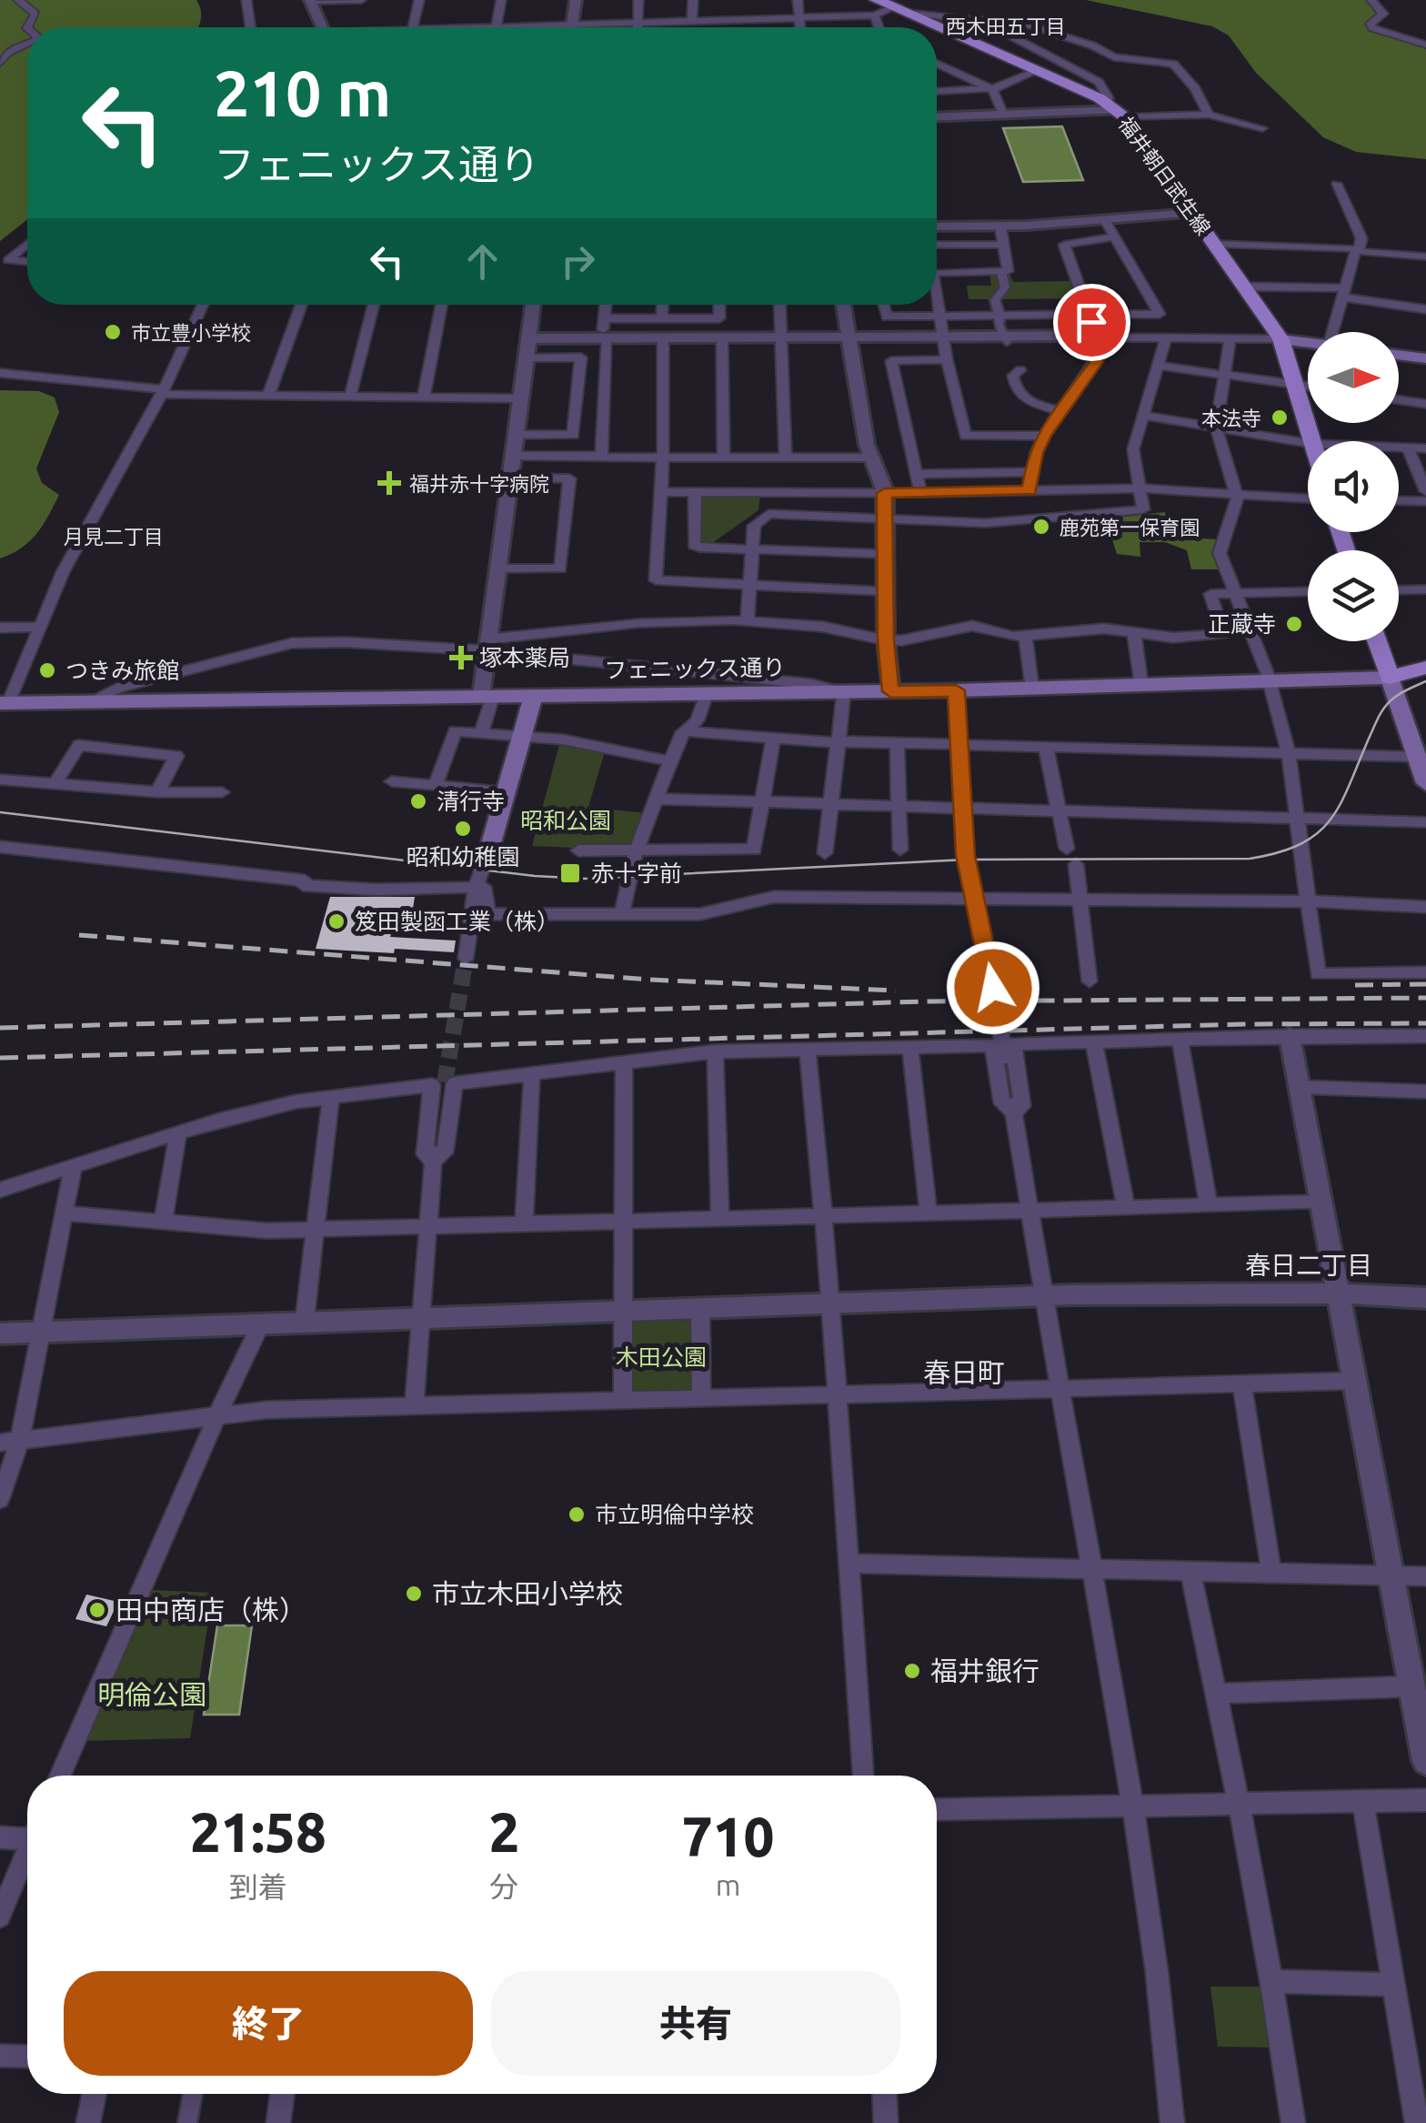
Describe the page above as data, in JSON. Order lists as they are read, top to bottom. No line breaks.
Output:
{"streets":{"main road":["福井朝日武生線","フェニックス通り"]},"districts":["西木田五丁目","月見二丁目","春日二丁目","春日町"],"parks":["昭和公園","木田公園","明倫公園"],"places":{"other":["市立豊小学校","本法寺","鹿苑第一保育園","正蔵寺","つきみ旅館","清行寺","昭和幼稚園","笈田製函工業（株）","市立明倫中学校","市立木田小学校","田中商店（株）","福井銀行"],"health":["福井赤十字病院","塚本薬局"],"transit":["赤十字前"]},"north":"right","page":{"turn":["210 m","フェニックス通り"],"eta":["21:58","到着","2","分","710","m"],"buttons":["終了","共有"]}}
